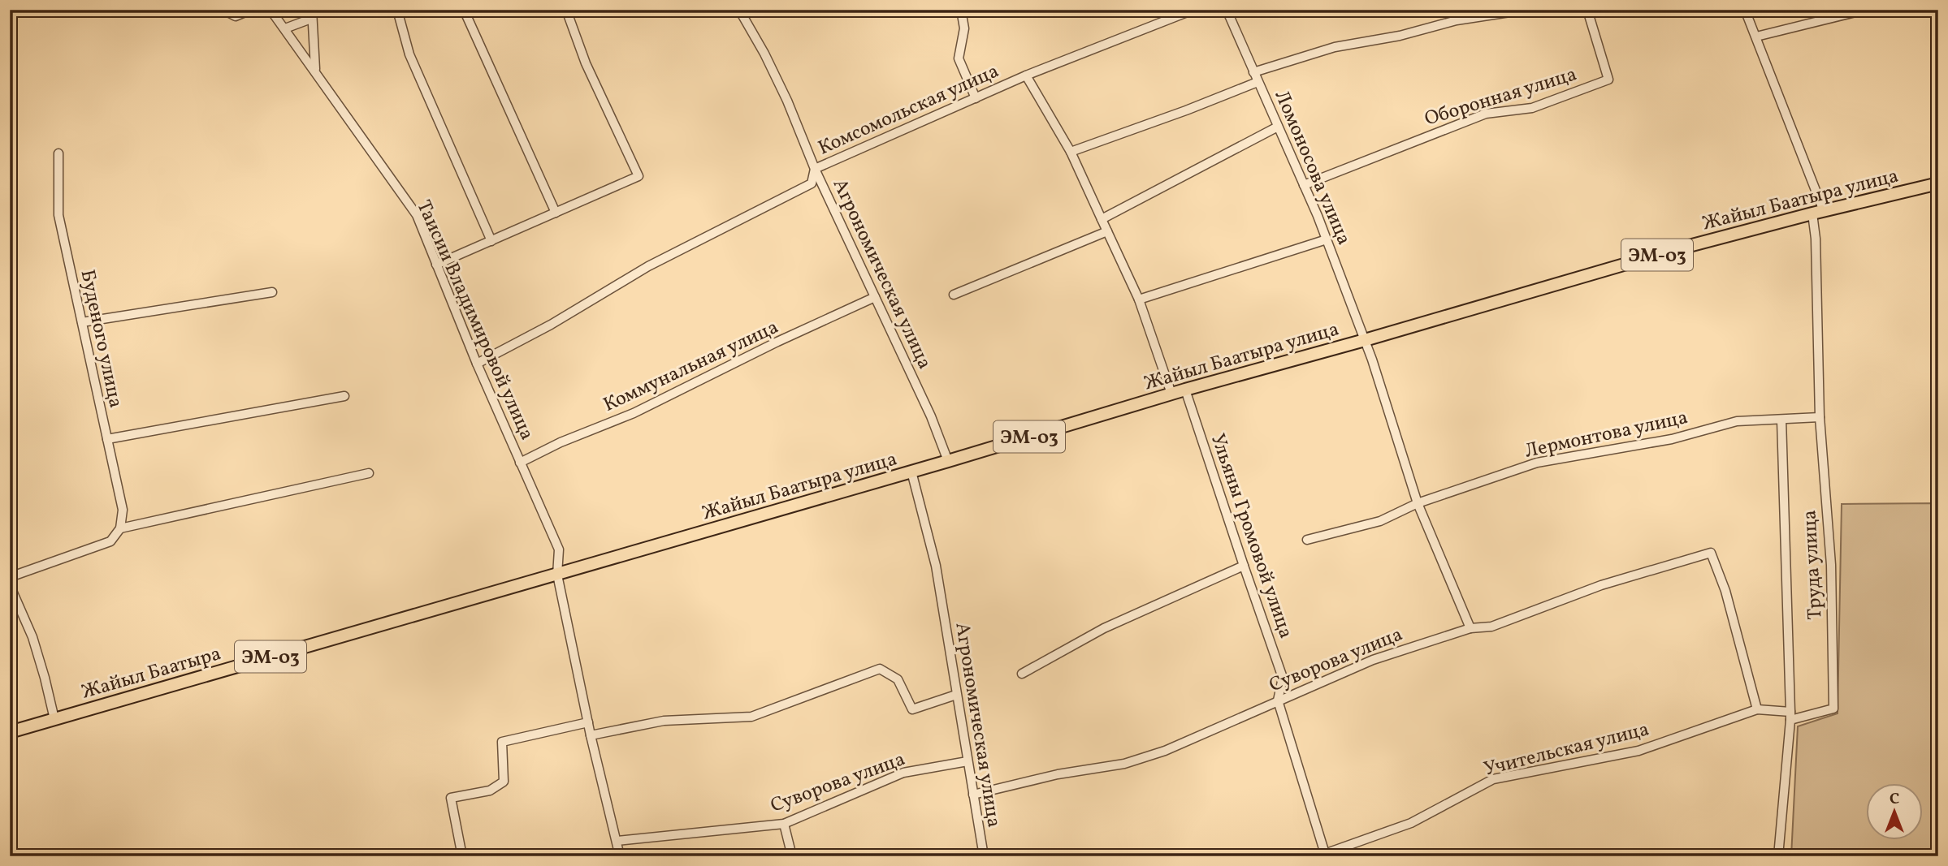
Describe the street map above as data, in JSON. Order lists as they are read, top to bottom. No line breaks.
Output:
{"streets":{"highway":["Жайыл Баатыра улица","ЭМ-03","Жайыл Баатыра"],"street":["Оборонная улица","Комсомольская улица","Ломоносова улица","Агрономическая улица","Таисии Владимировой улица","Буденого улица","Коммунальная улица","Лермонтова улица","Ульяны Громовой улица","Труда улица","Суворова улица","Учительская улица"]},"crossings":[["Оборонная улица","Ломоносова улица"],["Комсомольская улица","Агрономическая улица"],["Комсомольская улица","Таисии Владимировой улица"],["Ломоносова улица","Жайыл Баатыра улица"],["Ломоносова улица","Лермонтова улица"],["Ломоносова улица","Суворова улица"],["Жайыл Баатыра улица","Агрономическая улица"],["Жайыл Баатыра улица","Таисии Владимировой улица"],["Жайыл Баатыра улица","Ульяны Громовой улица"],["Жайыл Баатыра улица","Труда улица"],["Жайыл Баатыра улица","Жайыл Баатыра"],["Агрономическая улица","Коммунальная улица"],["Агрономическая улица","Суворова улица"],["Таисии Владимировой улица","Коммунальная улица"],["Таисии Владимировой улица","Жайыл Баатыра"],["Лермонтова улица","Труда улица"],["Ульяны Громовой улица","Суворова улица"],["Ульяны Громовой улица","Учительская улица"],["Труда улица","Учительская улица"],["Суворова улица","Учительская улица"]],"north":"top"}
